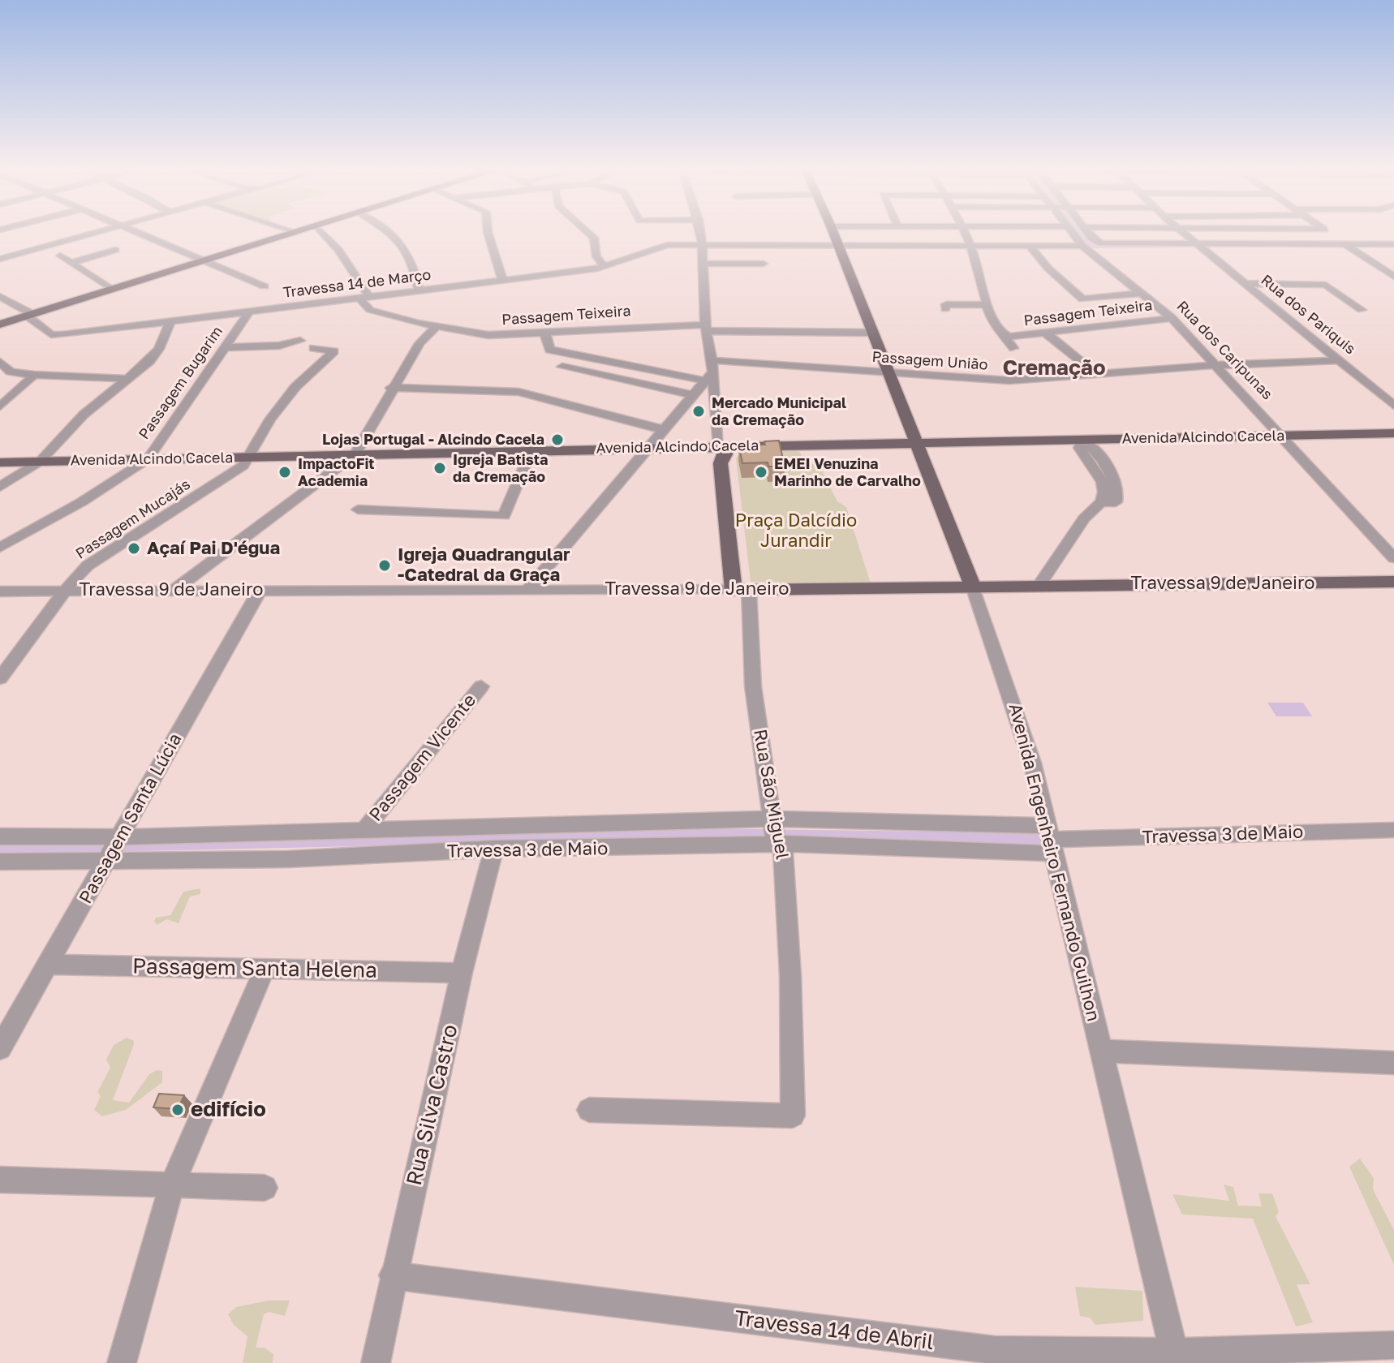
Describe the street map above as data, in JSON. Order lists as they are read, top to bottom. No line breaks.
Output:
{"streets":{"main road":["Avenida Alcindo Cacela","Travessa 9 de Janeiro","Rua São Miguel","Avenida Engenheiro Fernando Guilhon"],"street":["Travessa 14 de Março","Passagem Teixeira","Rua dos Pariquis","Rua dos Caripunas","Passagem União","Passagem Bugarim","Passagem Mucajás","Passagem Vicente","Passagem Santa Lúcia","Travessa 3 de Maio","Passagem Santa Helena","Rua Silva Castro","Travessa 14 de Abril"]},"crossings":[["Travessa 14 de Março","Passagem Teixeira"],["Travessa 14 de Março","Rua dos Pariquis"],["Travessa 14 de Março","Rua dos Caripunas"],["Travessa 14 de Março","Passagem Bugarim"],["Travessa 14 de Março","Avenida Engenheiro Fernando Guilhon"],["Passagem Teixeira","Rua dos Caripunas"],["Passagem Teixeira","Passagem União"],["Passagem Teixeira","Avenida Engenheiro Fernando Guilhon"],["Rua dos Pariquis","Passagem União"],["Rua dos Caripunas","Passagem União"],["Rua dos Caripunas","Avenida Alcindo Cacela"],["Passagem União","Avenida Engenheiro Fernando Guilhon"],["Passagem Bugarim","Avenida Alcindo Cacela"],["Avenida Alcindo Cacela","Passagem Mucajás"],["Avenida Alcindo Cacela","Avenida Engenheiro Fernando Guilhon"],["Passagem Mucajás","Travessa 9 de Janeiro"],["Travessa 9 de Janeiro","Rua São Miguel"],["Travessa 9 de Janeiro","Passagem Santa Lúcia"],["Travessa 9 de Janeiro","Avenida Engenheiro Fernando Guilhon"],["Passagem Vicente","Travessa 3 de Maio"],["Rua São Miguel","Travessa 3 de Maio"],["Passagem Santa Lúcia","Travessa 3 de Maio"],["Passagem Santa Lúcia","Passagem Santa Helena"],["Travessa 3 de Maio","Avenida Engenheiro Fernando Guilhon"],["Travessa 3 de Maio","Rua Silva Castro"],["Avenida Engenheiro Fernando Guilhon","Travessa 14 de Abril"],["Passagem Santa Helena","Rua Silva Castro"],["Rua Silva Castro","Travessa 14 de Abril"]],"districts":["Cremação"],"parks":["Praça Dalcídio Jurandir"],"places":["Mercado Municipal da Cremação","Lojas Portugal - Alcindo Cacela","Igreja Batista da Cremação","ImpactoFit Academia","EMEI Venuzina Marinho de Carvalho","Açaí Pai D'égua","Igreja Quadrangular -Catedral da Graça","edifício"]}
